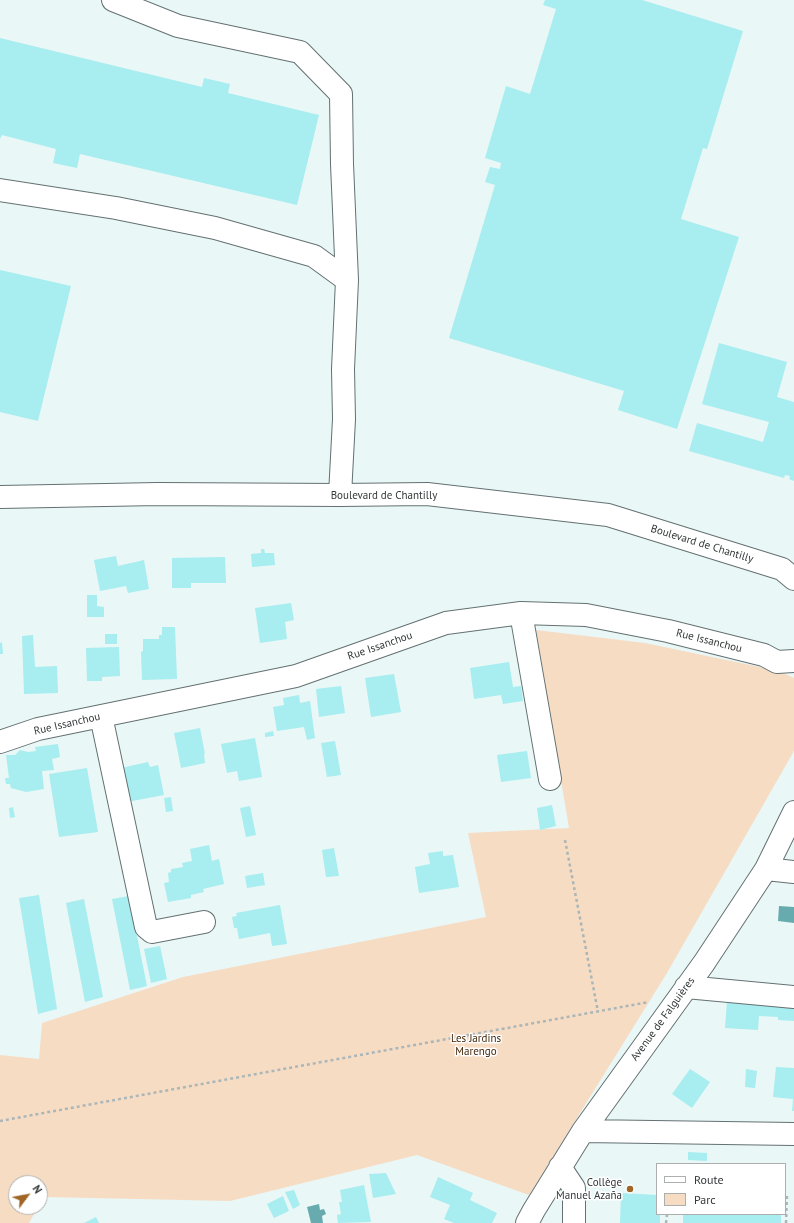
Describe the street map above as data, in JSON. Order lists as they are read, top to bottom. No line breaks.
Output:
{"streets":{"street":["Boulevard de Chantilly","Rue Issanchou","Avenue de Falguières"]},"parks":["Les Jardins Marengo"],"places":["Collège Manuel Azaña"],"legend":["Route","Parc"],"north":"top right"}
